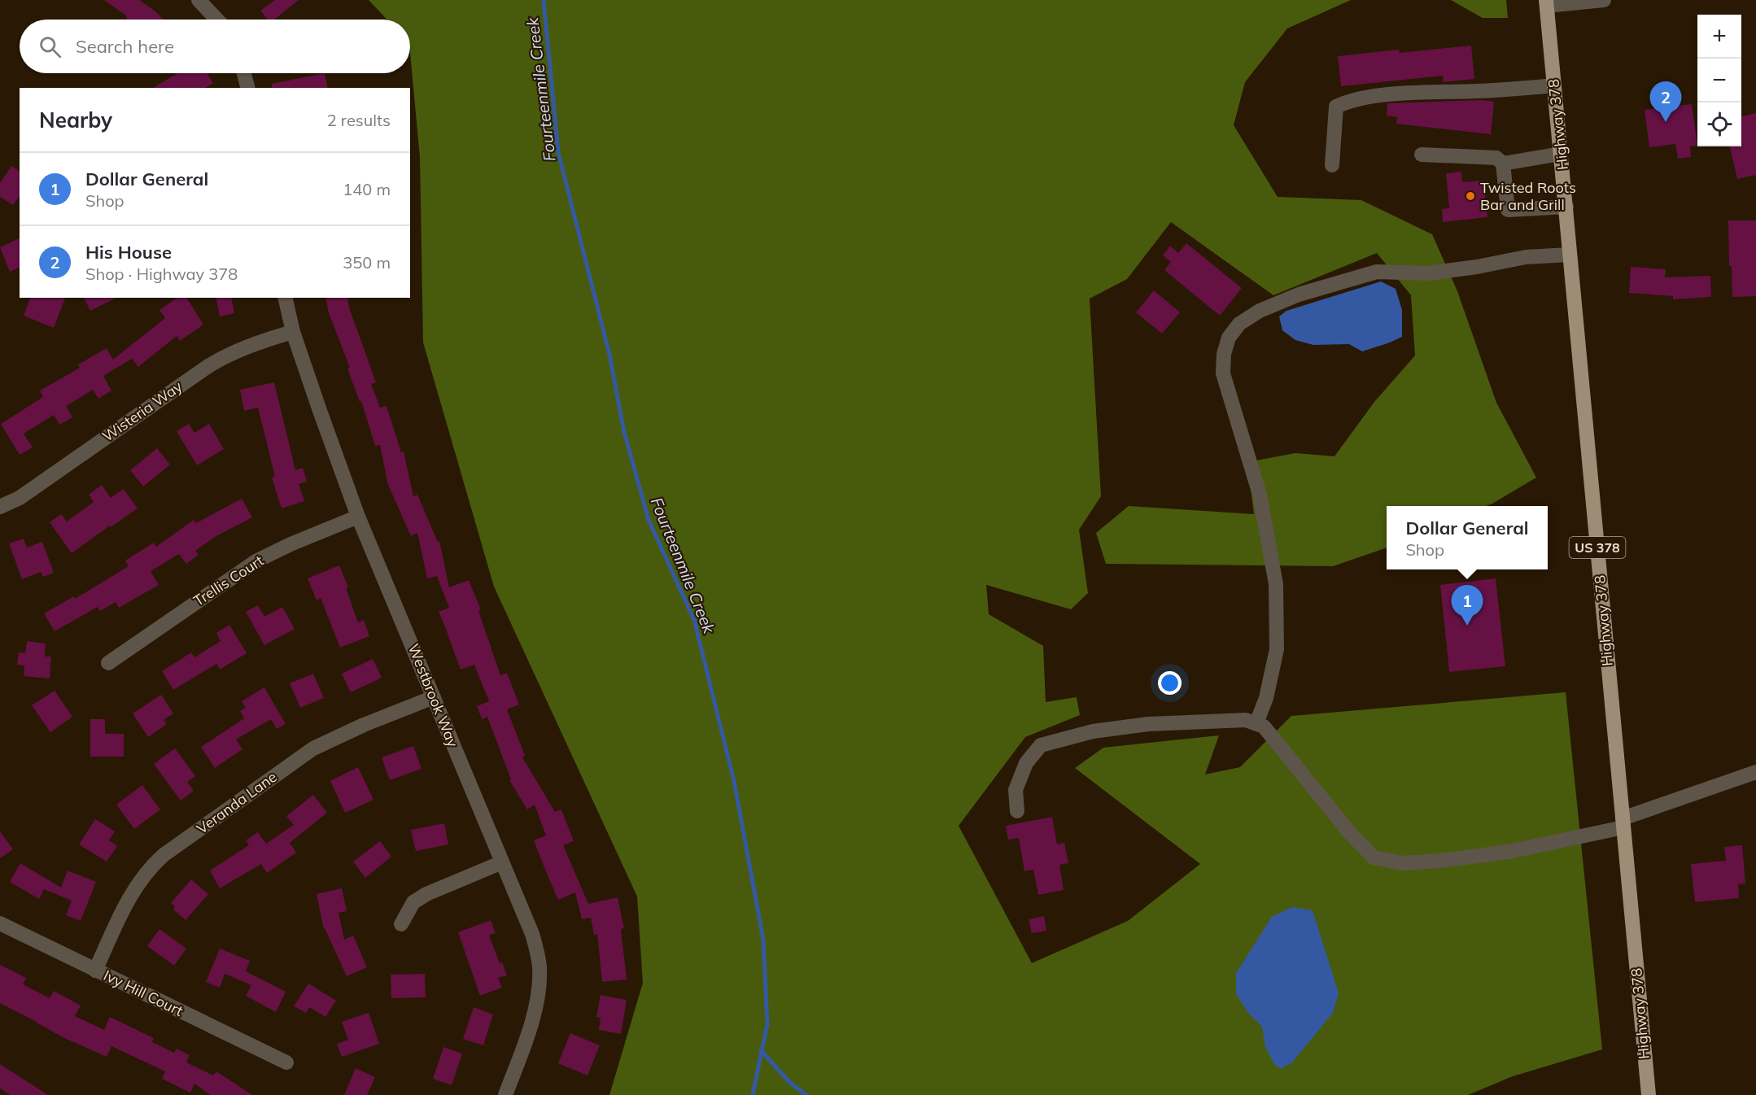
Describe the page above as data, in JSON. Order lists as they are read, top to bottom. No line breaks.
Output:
{"streets":{"main road":["Highway 378","US 378"],"street":["Wisteria Way","Trellis Court","Westbrook Way","Veranda Lane","Ivy Hill Court"]},"crossings":[["Wisteria Way","Westbrook Way"],["Trellis Court","Westbrook Way"],["Westbrook Way","Veranda Lane"],["Veranda Lane","Ivy Hill Court"]],"water":["Fourteenmile Creek"],"places":["Twisted Roots Bar and Grill"],"page":{"map_buttons":["+","−"],"search":"Search here","pins":["2","1"],"heading":["Nearby","2 results"],"list":[{"mark":"1","name":"Dollar General","note":"Shop","value":"140 m"},{"mark":"2","name":"His House","note":"Shop · Highway 378","value":"350 m"}],"popup":["Dollar General","Shop"]}}
